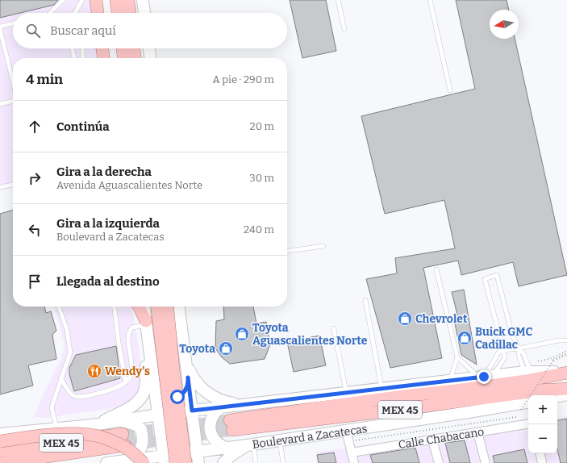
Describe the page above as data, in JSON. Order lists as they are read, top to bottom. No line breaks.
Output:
{"streets":{"main road":["MEX 45","Boulevard a Zacatecas"],"street":["Calle Chabacano"]},"crossings":[["Boulevard a Zacatecas","Calle Chabacano"]],"places":{"shop":["Chevrolet","Toyota Aguascalientes Norte","Buick GMC Cadillac","Toyota"],"restaurant":["Wendy's"]},"north":"left","page":{"search":"Buscar aquí","heading":["4 min","A pie · 290 m"],"list":[["Continúa","20 m"],["Gira a la derecha","Avenida Aguascalientes Norte","30 m"],["Gira a la izquierda","Boulevard a Zacatecas","240 m"],"Llegada al destino"],"map_buttons":["+","−"]}}
